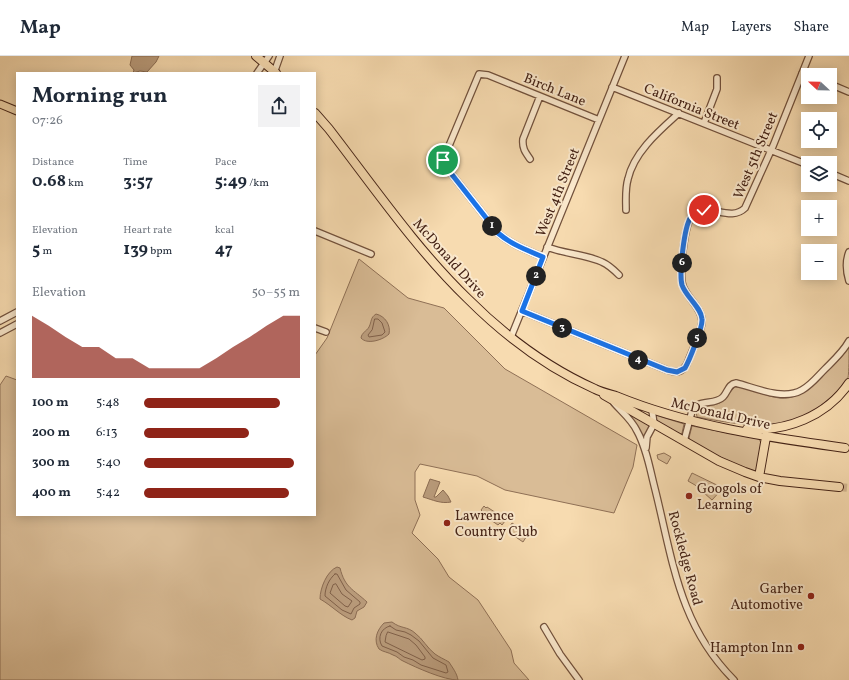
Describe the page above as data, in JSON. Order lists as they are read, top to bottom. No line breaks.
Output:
{"streets":{"highway":["McDonald Drive"],"street":["Birch Lane","California Street","West 5th Street","West 4th Street","Rockledge Road"]},"crossings":[["Birch Lane","West 4th Street"],["California Street","West 5th Street"],["California Street","West 4th Street"],["West 5th Street","West 4th Street"],["West 4th Street","McDonald Drive"],["McDonald Drive","Rockledge Road"]],"places":["Googols of Learning","Lawrence Country Club","Garber Automotive","Hampton Inn"],"north":"left","page":{"header":"Map","nav":["Map","Layers","Share"],"map_buttons":["+","−"],"heading":["Morning run","07:26"],"stats":[["Distance","0.68 km"],["Time","3:57"],["Pace","5:49 /km"],["Elevation","5 m"],["Heart rate","139 bpm"],["kcal","47"]],"pins":["1","6","2","3","5","4"],"chart":["Elevation","50–55 m"],"list":[{"name":"100 m","note":"5:48"},{"name":"200 m","note":"6:13"},{"name":"300 m","note":"5:40"},{"name":"400 m","note":"5:42"}]}}
